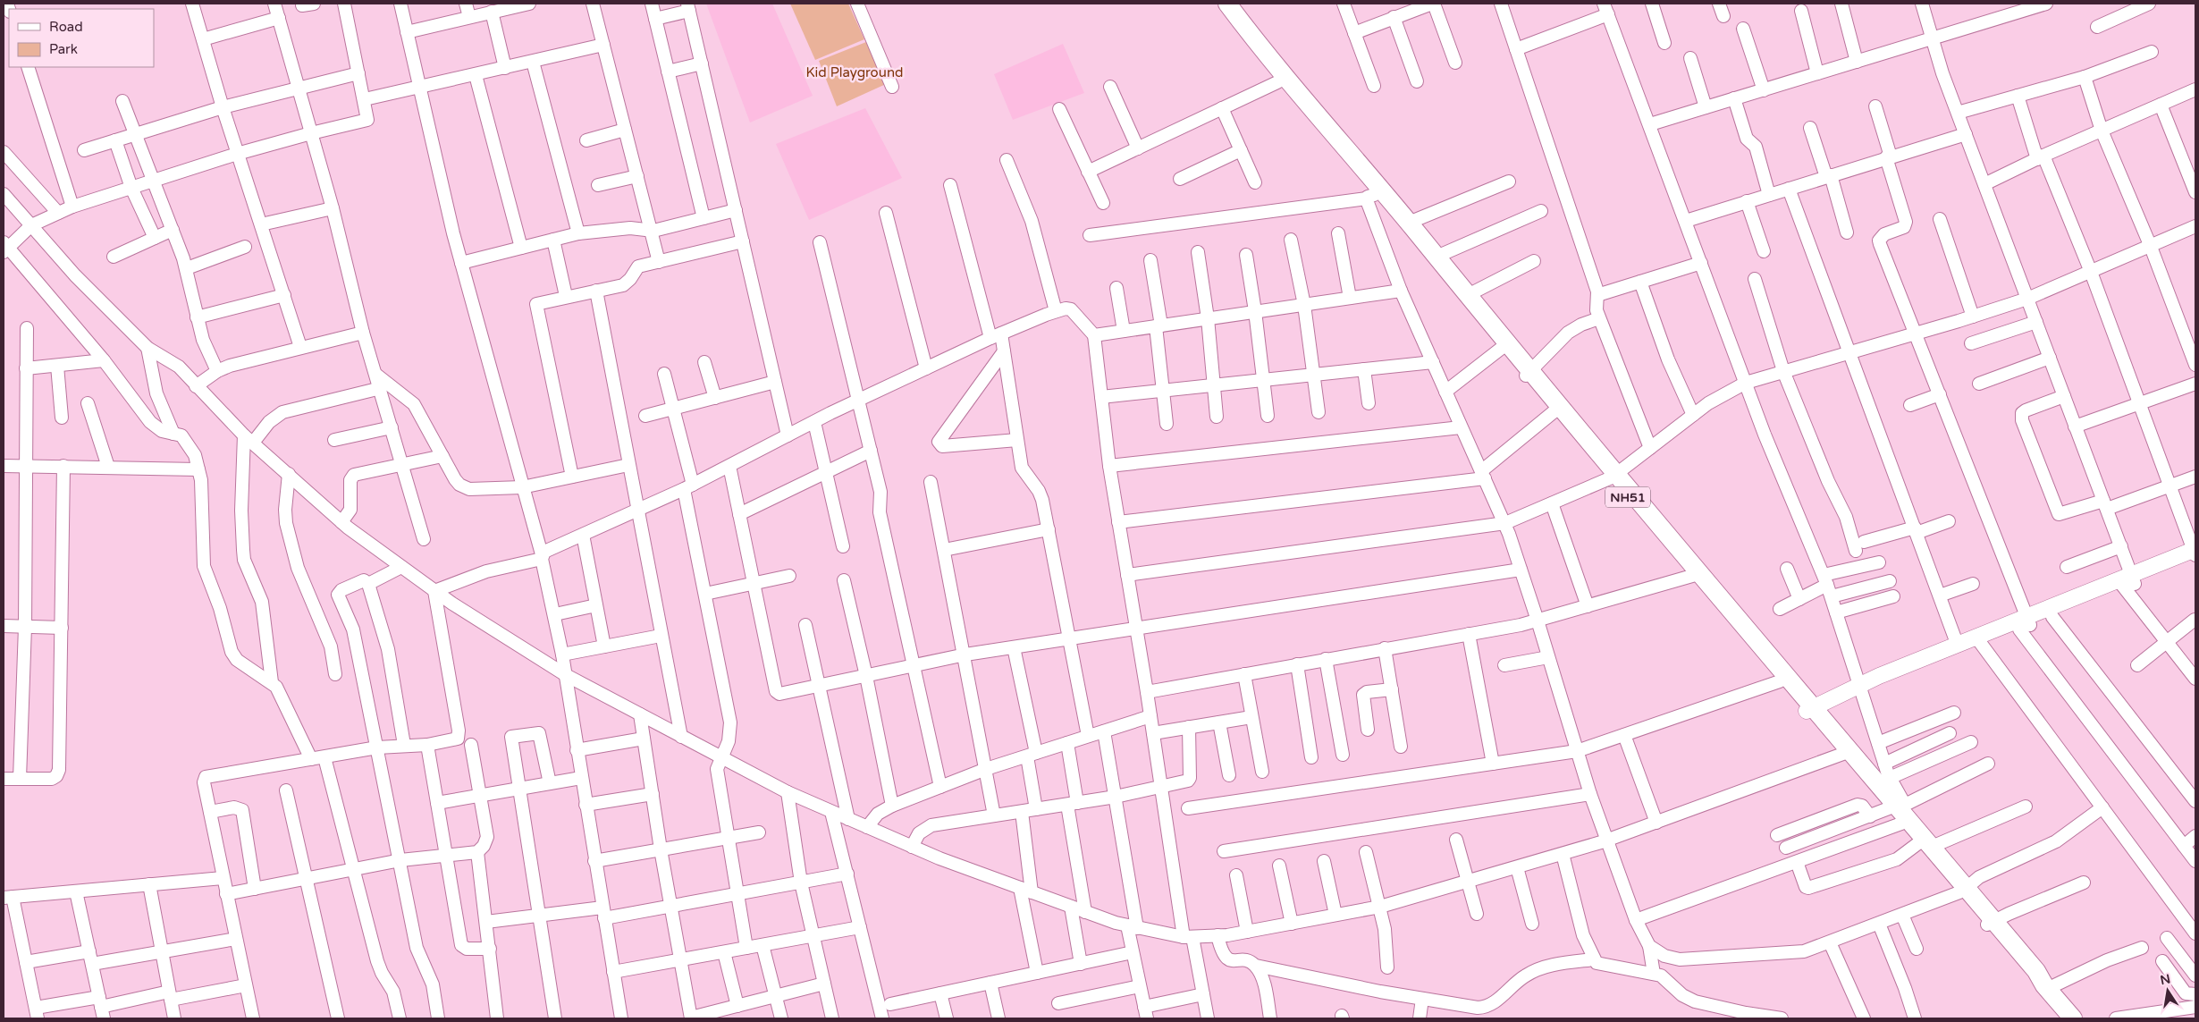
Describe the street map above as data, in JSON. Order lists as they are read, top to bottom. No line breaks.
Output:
{"streets":{"highway":["NH51"]},"parks":["Kid Playground"],"legend":["Road","Park"],"north":"top"}
